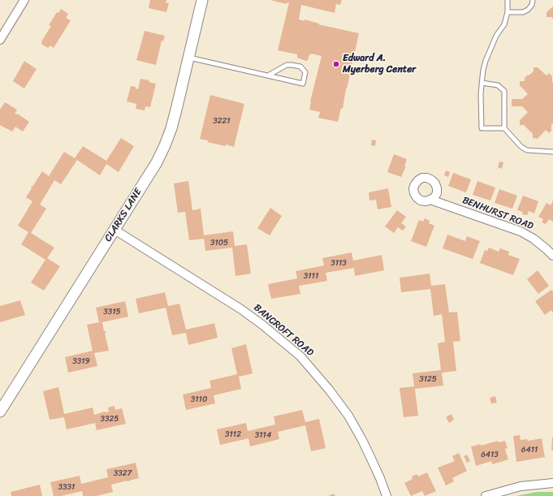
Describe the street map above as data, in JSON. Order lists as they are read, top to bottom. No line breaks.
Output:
{"streets":{"street":["BENHURST ROAD","CLARKS LANE","BANCROFT ROAD"]},"crossings":[["CLARKS LANE","BANCROFT ROAD"]],"places":["Edward A. Myerberg Center"],"house_numbers":["3221","3105","3113","3111","3315","3319","3125","3110","3325","3112","3114","6411","6413","3327","3331"]}
